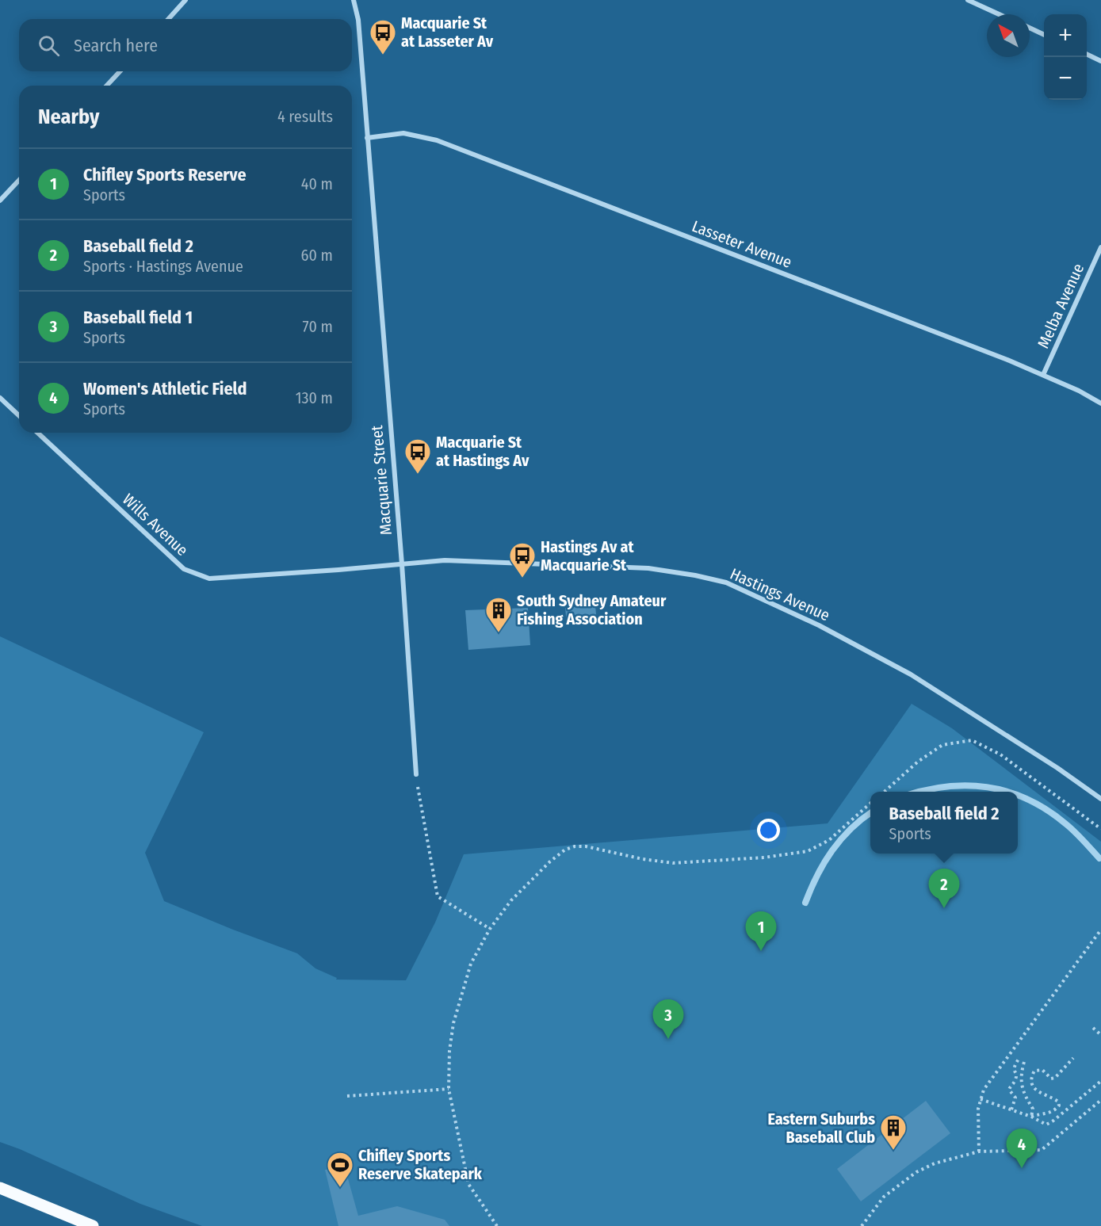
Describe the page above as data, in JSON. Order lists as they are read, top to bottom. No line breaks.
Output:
{"streets":{"street":["Lasseter Avenue","Melba Avenue","Macquarie Street","Wills Avenue","Hastings Avenue"]},"crossings":[["Lasseter Avenue","Melba Avenue"],["Lasseter Avenue","Macquarie Street"],["Macquarie Street","Wills Avenue"],["Macquarie Street","Hastings Avenue"],["Wills Avenue","Hastings Avenue"]],"places":{"bus stop":["Macquarie St at Lasseter Av","Macquarie St at Hastings Av","Hastings Av at Macquarie St"],"building":["South Sydney Amateur Fishing Association","Eastern Suburbs Baseball Club"],"sports":["Chifley Sports Reserve Skatepark"]},"north":"top left","page":{"map_buttons":["+","−"],"search":"Search here","heading":["Nearby","4 results"],"list":[{"mark":"1","name":"Chifley Sports Reserve","note":"Sports","value":"40 m"},{"mark":"2","name":"Baseball field 2","note":"Sports · Hastings Avenue","value":"60 m"},{"mark":"3","name":"Baseball field 1","note":"Sports","value":"70 m"},{"mark":"4","name":"Women's Athletic Field","note":"Sports","value":"130 m"}],"popup":["Baseball field 2","Sports"],"pins":["2","1","3","4"]}}
